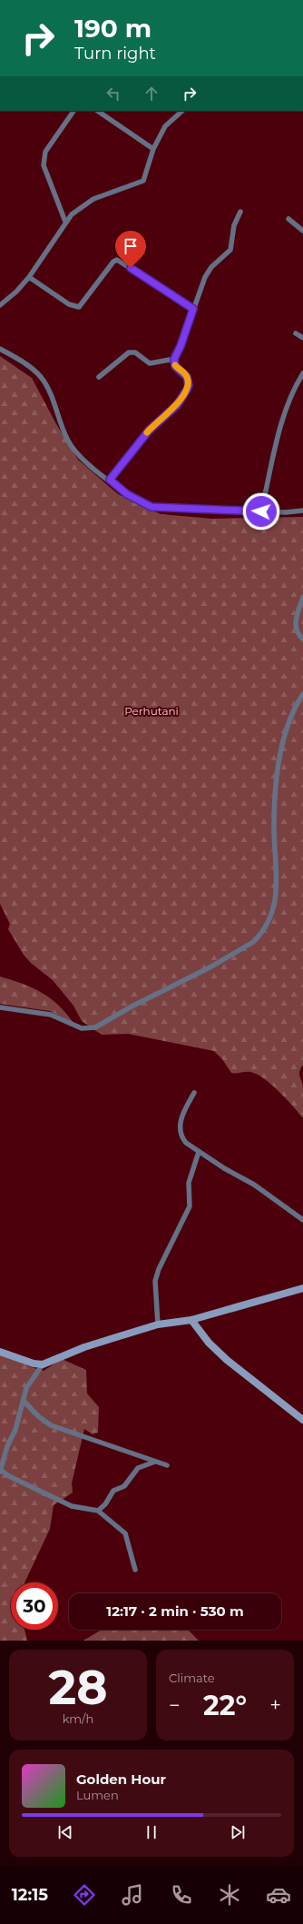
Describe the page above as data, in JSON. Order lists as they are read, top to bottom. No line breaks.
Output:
{"parks":["Perhutani"],"page":{"turn":["190 m","Turn right"],"limit":"30","trip":"12:17 · 2 min · 530 m","tile":[["28","km/h"],"Climate"],"heat":["−","22°","+"],"song":["Golden Hour","Lumen"],"tabs":"12:15"}}
